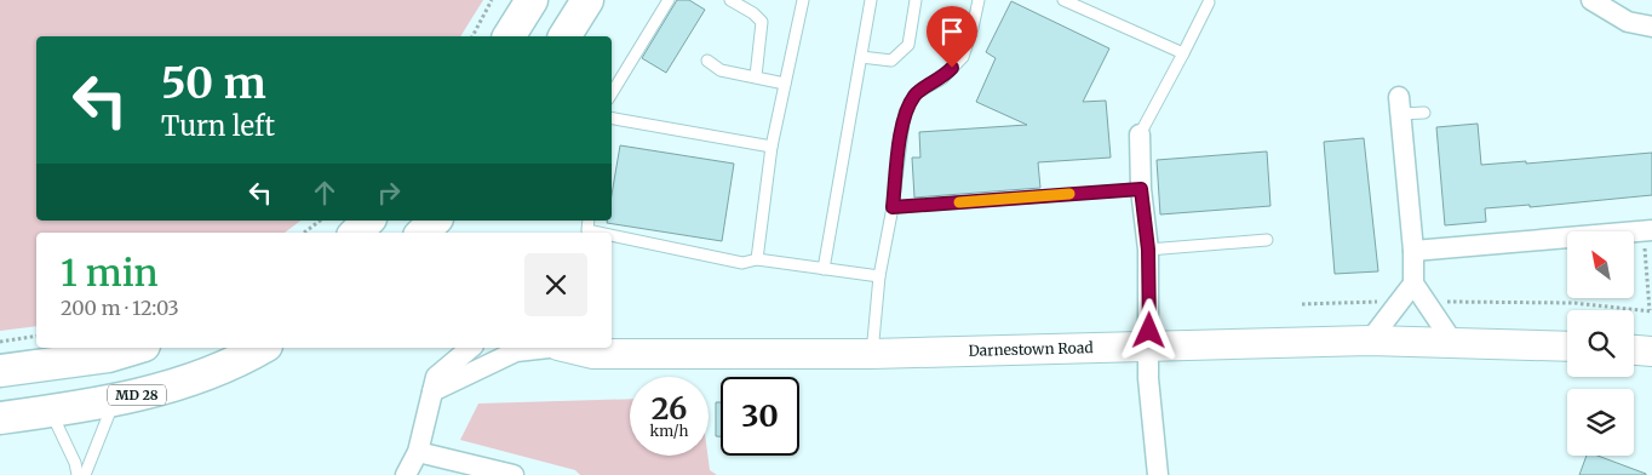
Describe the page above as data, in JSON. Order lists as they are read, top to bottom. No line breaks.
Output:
{"streets":{"main road":["Darnestown Road","MD 28"]},"north":"top left","page":{"turn":["50 m","Turn left"],"heading":["1 min","200 m · 12:03"],"speed":"26 km/h","limit":"30"}}
